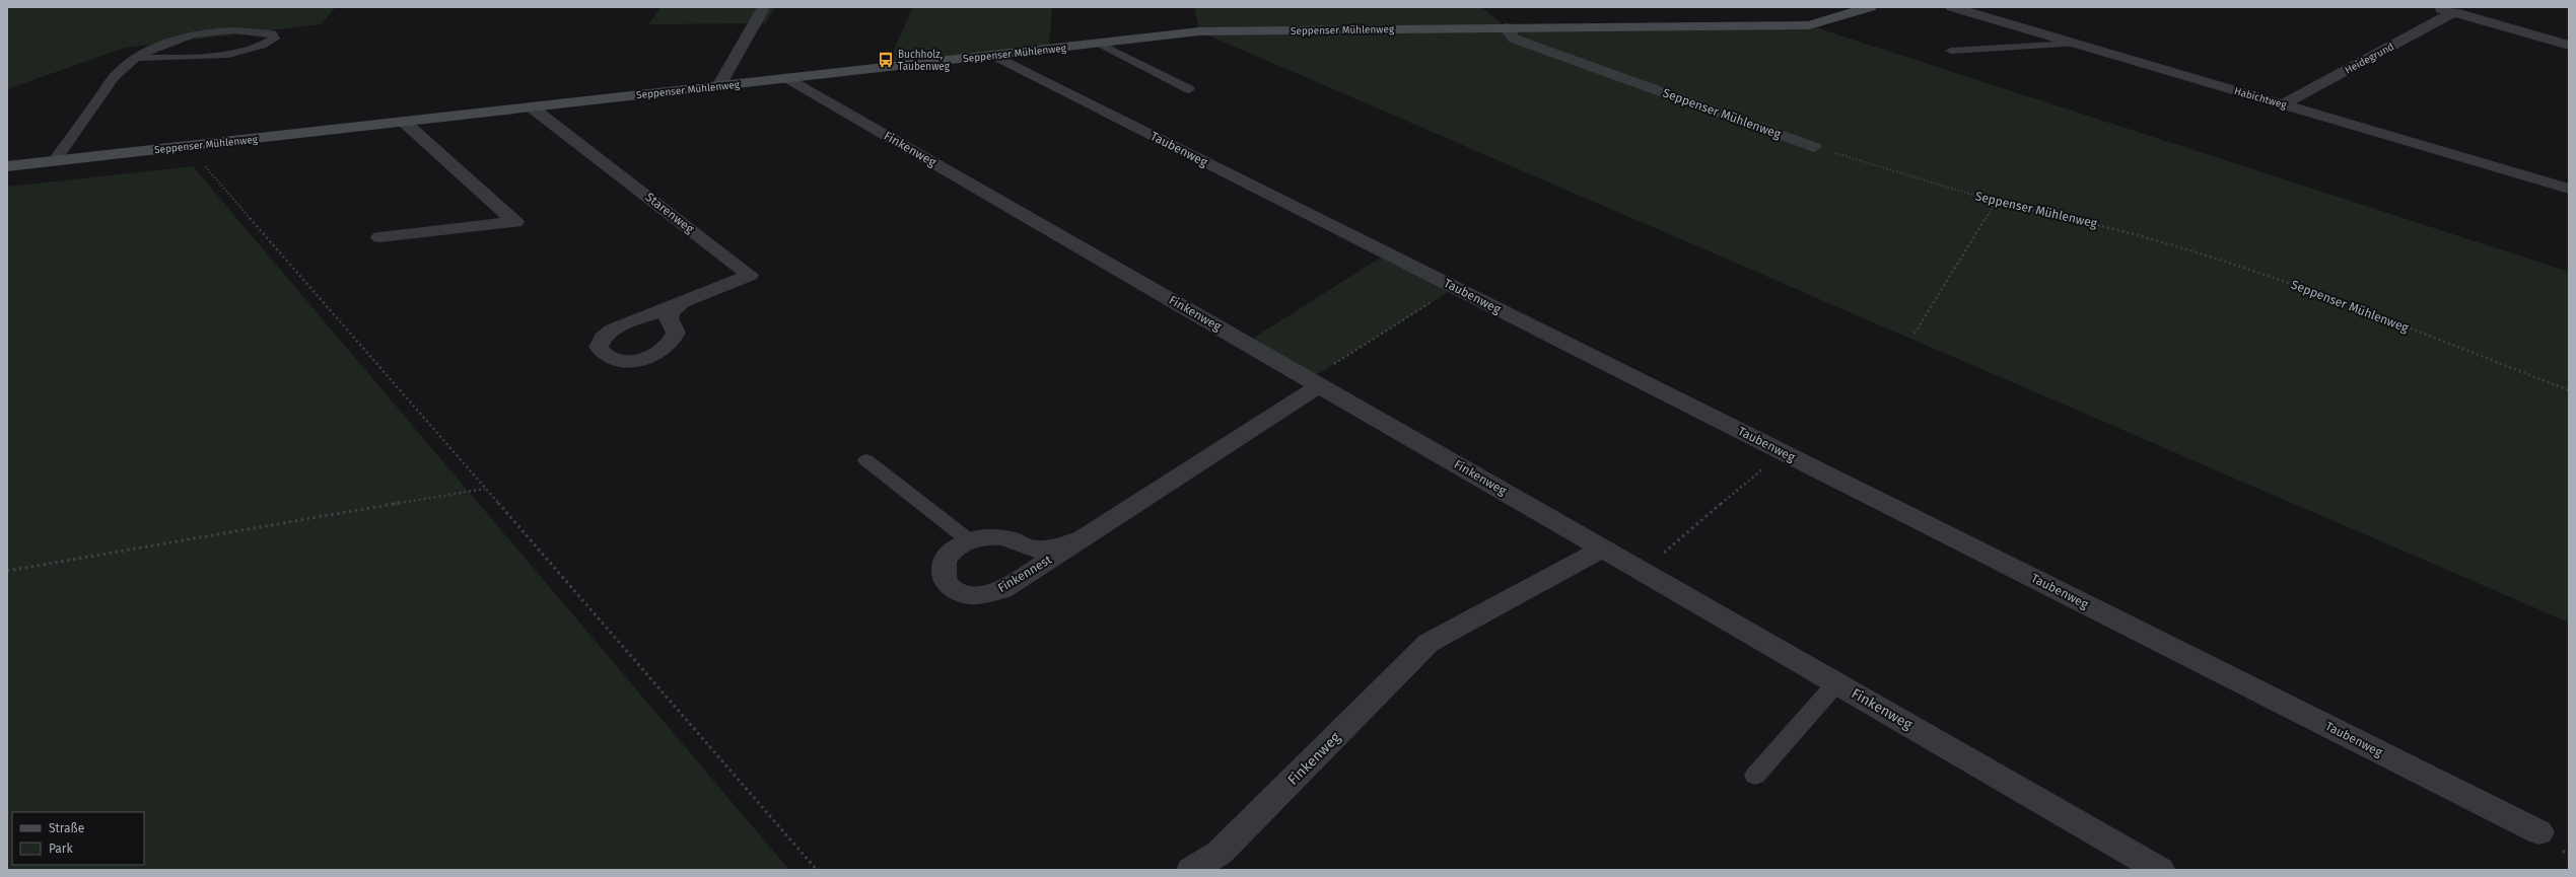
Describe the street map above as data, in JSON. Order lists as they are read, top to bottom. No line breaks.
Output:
{"streets":{"street":["Seppenser Mühlenweg","Heidegrund","Habichtweg","Finkenweg","Taubenweg","Starenweg","Finkennest"]},"crossings":[["Seppenser Mühlenweg","Finkenweg"],["Seppenser Mühlenweg","Taubenweg"],["Seppenser Mühlenweg","Starenweg"],["Heidegrund","Habichtweg"],["Finkenweg","Finkennest"]],"places":{"bus stop":["Buchholz, Taubenweg"]},"legend":["Straße","Park"]}
